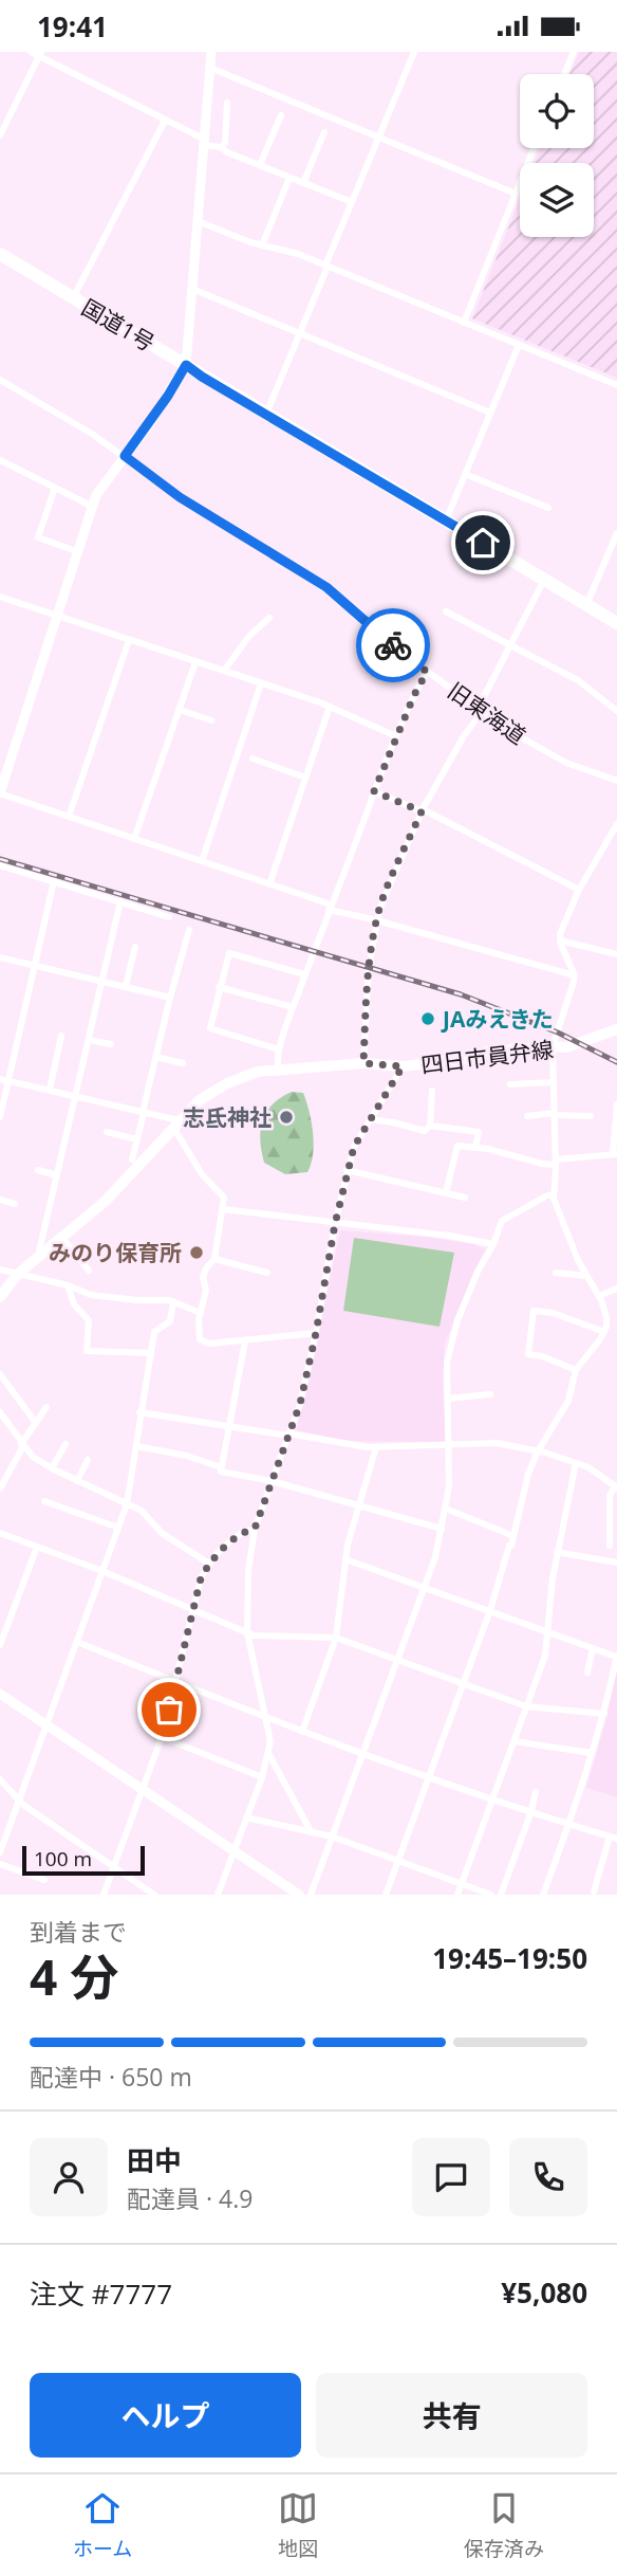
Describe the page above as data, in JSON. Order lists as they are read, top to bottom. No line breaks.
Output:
{"streets":{"highway":["国道1号"],"main road":["四日市員弁線"],"street":["旧東海道"]},"places":["JAみえきた","志氐神社","みのり保育所"],"scale_bar":"100 m","page":{"status":"19:41","scale":"100 m","heading":["4 分","到着まで","19:45–19:50"],"panel":["田中","配達員 · 4.9","注文 #7777","¥5,080"],"bar":"配達中 · 650 m","buttons":["ヘルプ","共有"],"tabs":["ホーム","地図","保存済み"]}}
